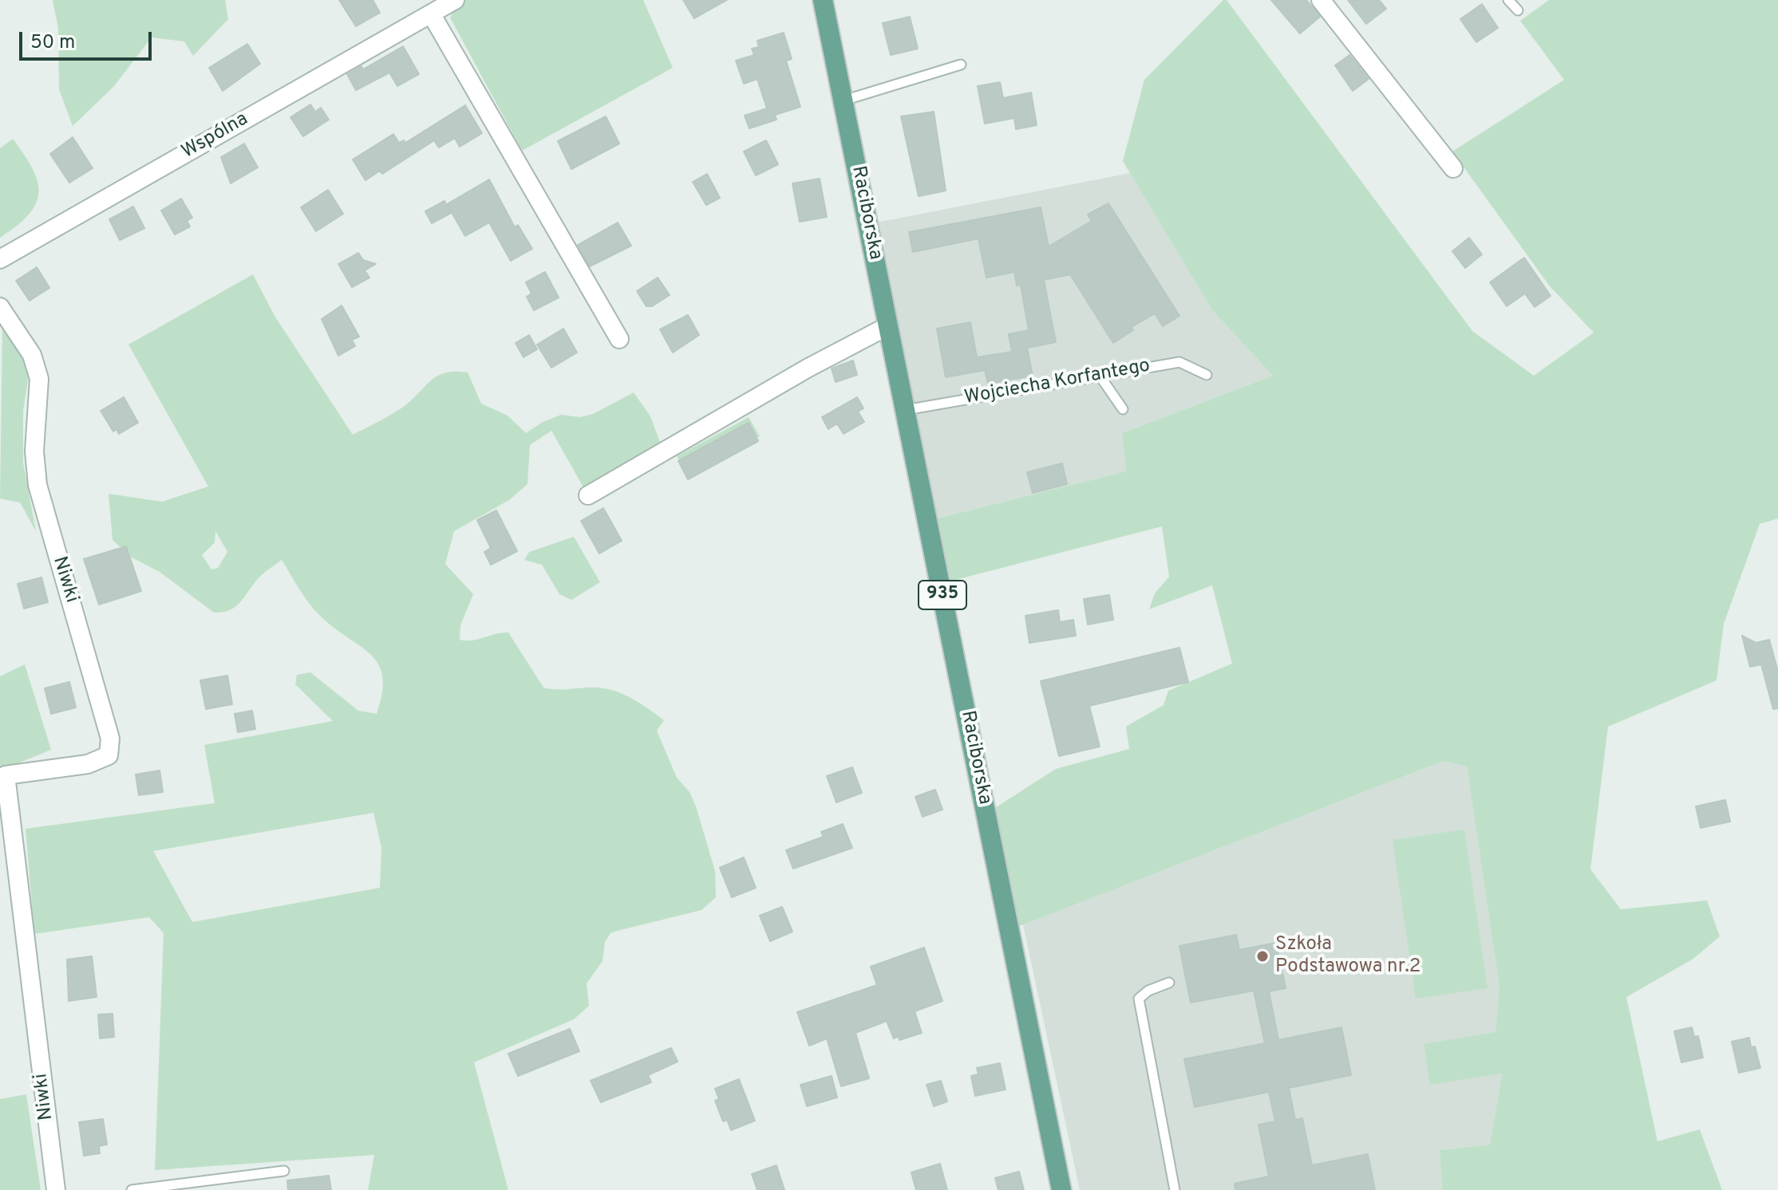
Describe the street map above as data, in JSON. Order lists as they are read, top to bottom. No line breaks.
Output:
{"streets":{"main road":["Raciborska","935"],"street":["Wspólna","Niwki"],"lane":["Wojciecha Korfantego"]},"crossings":[["Raciborska","Wojciecha Korfantego"]],"places":["Szkoła Podstawowa nr.2"],"scale_bar":"50 m"}
